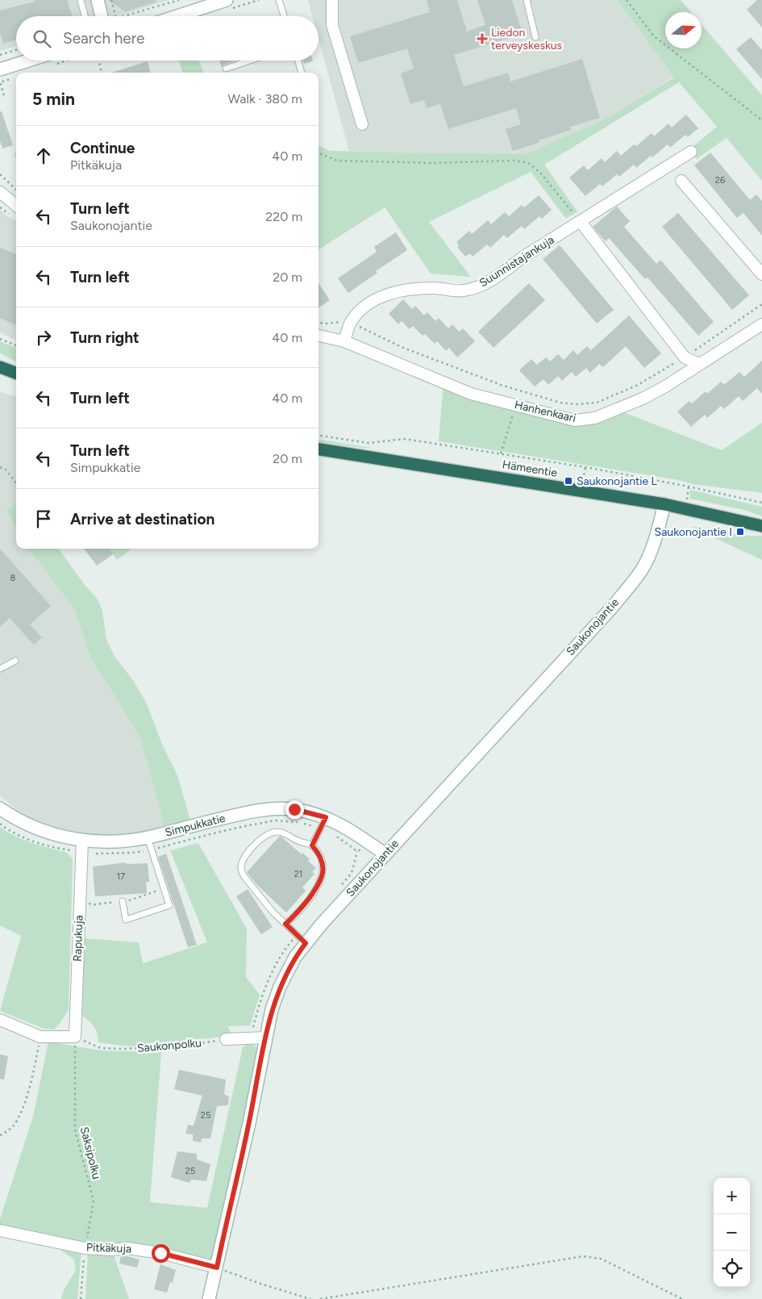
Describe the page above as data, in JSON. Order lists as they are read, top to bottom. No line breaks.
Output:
{"streets":{"highway":["Hämeentie"],"street":["Suunnistajankuja","Hanhenkaari","Saukonojantie","Simpukkatie","Rapukuja","Pitkäkuja"],"path":["Saukonpolku","Saksipolku"]},"crossings":[["Suunnistajankuja","Hanhenkaari"],["Hämeentie","Saukonojantie"],["Saukonojantie","Simpukkatie"],["Saukonojantie","Pitkäkuja"],["Simpukkatie","Rapukuja"],["Rapukuja","Saukonpolku"],["Rapukuja","Saksipolku"],["Saukonpolku","Saksipolku"],["Saksipolku","Pitkäkuja"]],"places":{"health":["Liedon terveyskeskus"],"transit":["Saukonojantie L","Saukonojantie I"]},"house_numbers":["26","8","21","17","25","25"],"north":"right","page":{"search":"Search here","heading":["5 min","Walk · 380 m"],"list":[["Continue","Pitkäkuja","40 m"],["Turn left","Saukonojantie","220 m"],["Turn left","20 m"],["Turn right","40 m"],["Turn left","40 m"],["Turn left","Simpukkatie","20 m"],"Arrive at destination"],"map_buttons":["+","−"]}}
